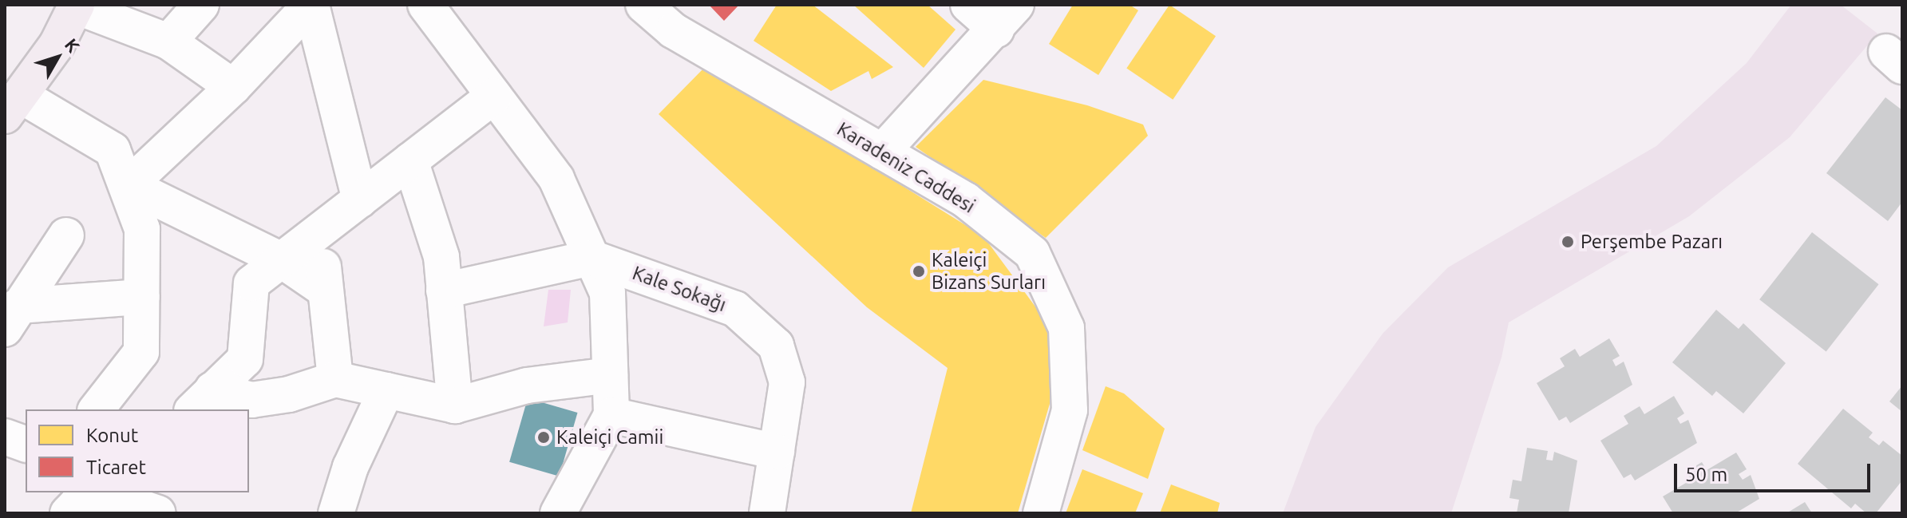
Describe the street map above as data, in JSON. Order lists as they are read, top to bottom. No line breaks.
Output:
{"streets":{"street":["Karadeniz Caddesi","Kale Sokağı"]},"places":["Perşembe Pazarı","Kaleiçi Bizans Surları","Kaleiçi Camii"],"legend":["Konut","Ticaret"],"scale_bar":"50 m","north":"top right"}
